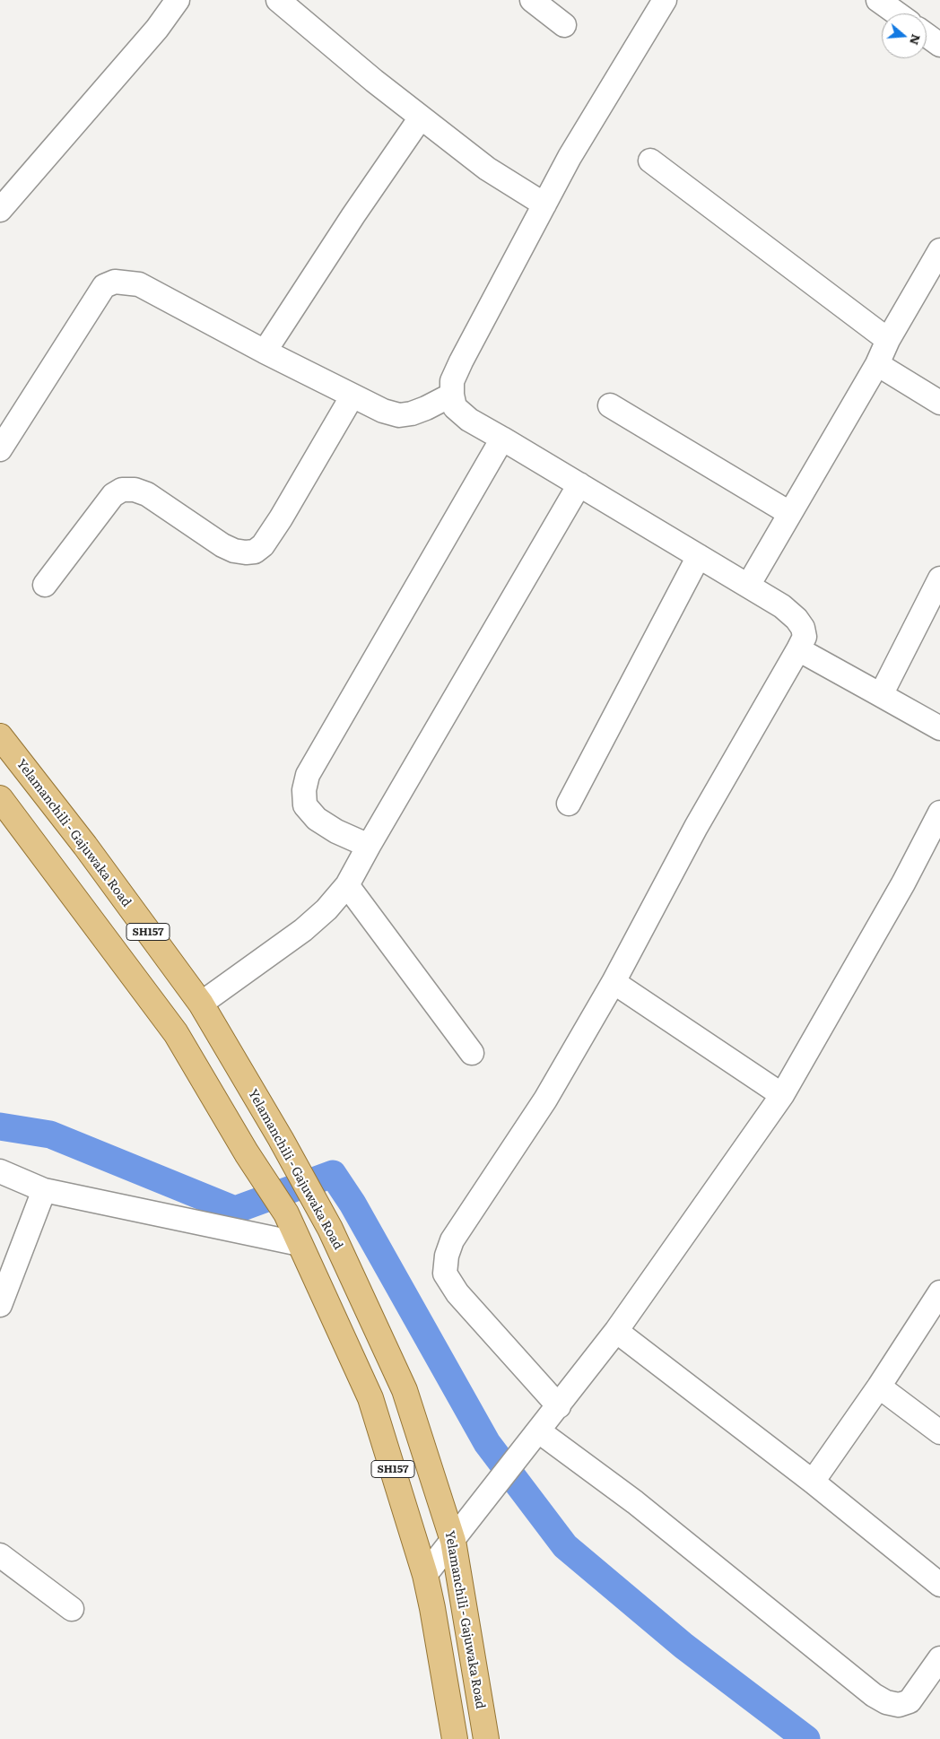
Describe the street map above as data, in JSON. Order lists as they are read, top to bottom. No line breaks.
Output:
{"streets":{"main road":["Yelamanchili - Gajuwaka Road","SH157"]},"north":"right"}
